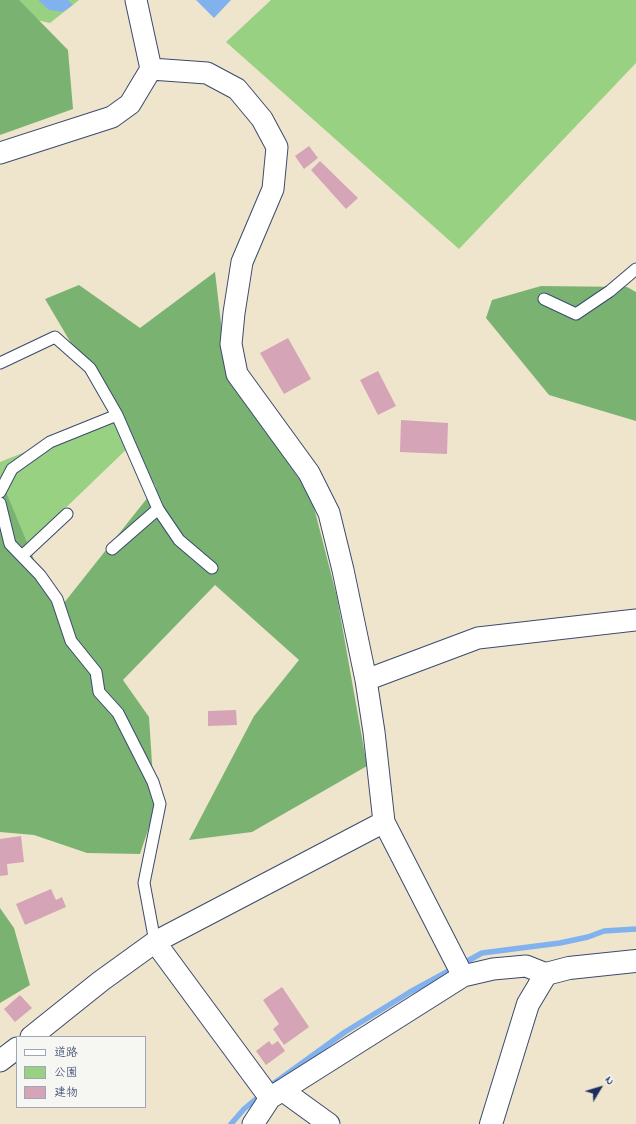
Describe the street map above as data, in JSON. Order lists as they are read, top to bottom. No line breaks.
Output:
{"legend":["道路","公園","建物"],"north":"top right"}
